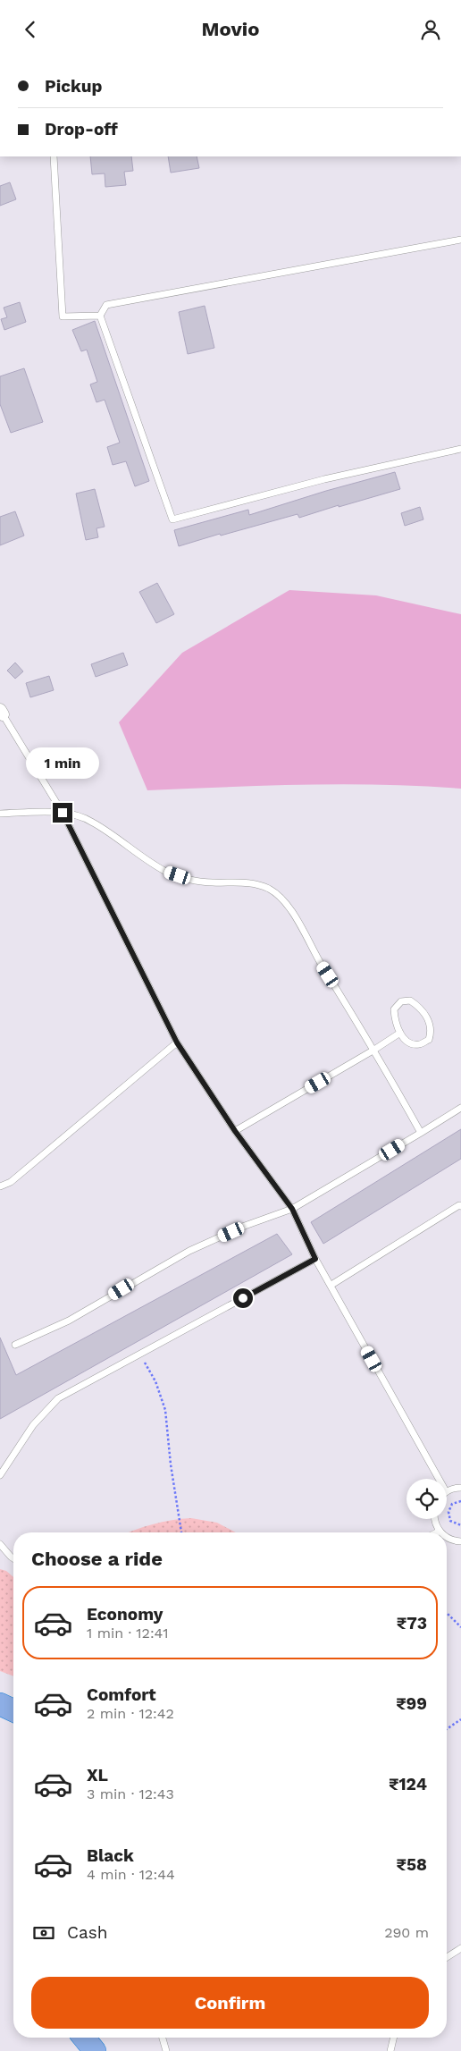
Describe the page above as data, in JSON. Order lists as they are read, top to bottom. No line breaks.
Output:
{"page":{"header":"Movio","banner":["Pickup","Drop-off"],"bubble":"1 min","heading":"Choose a ride","list":[{"name":"Economy","note":"1 min · 12:41","value":"₹73"},{"name":"Comfort","note":"2 min · 12:42","value":"₹99"},{"name":"XL","note":"3 min · 12:43","value":"₹124"},{"name":"Black","note":"4 min · 12:44","value":"₹58"}],"pay":["Cash","290 m"],"buttons":"Confirm"}}
